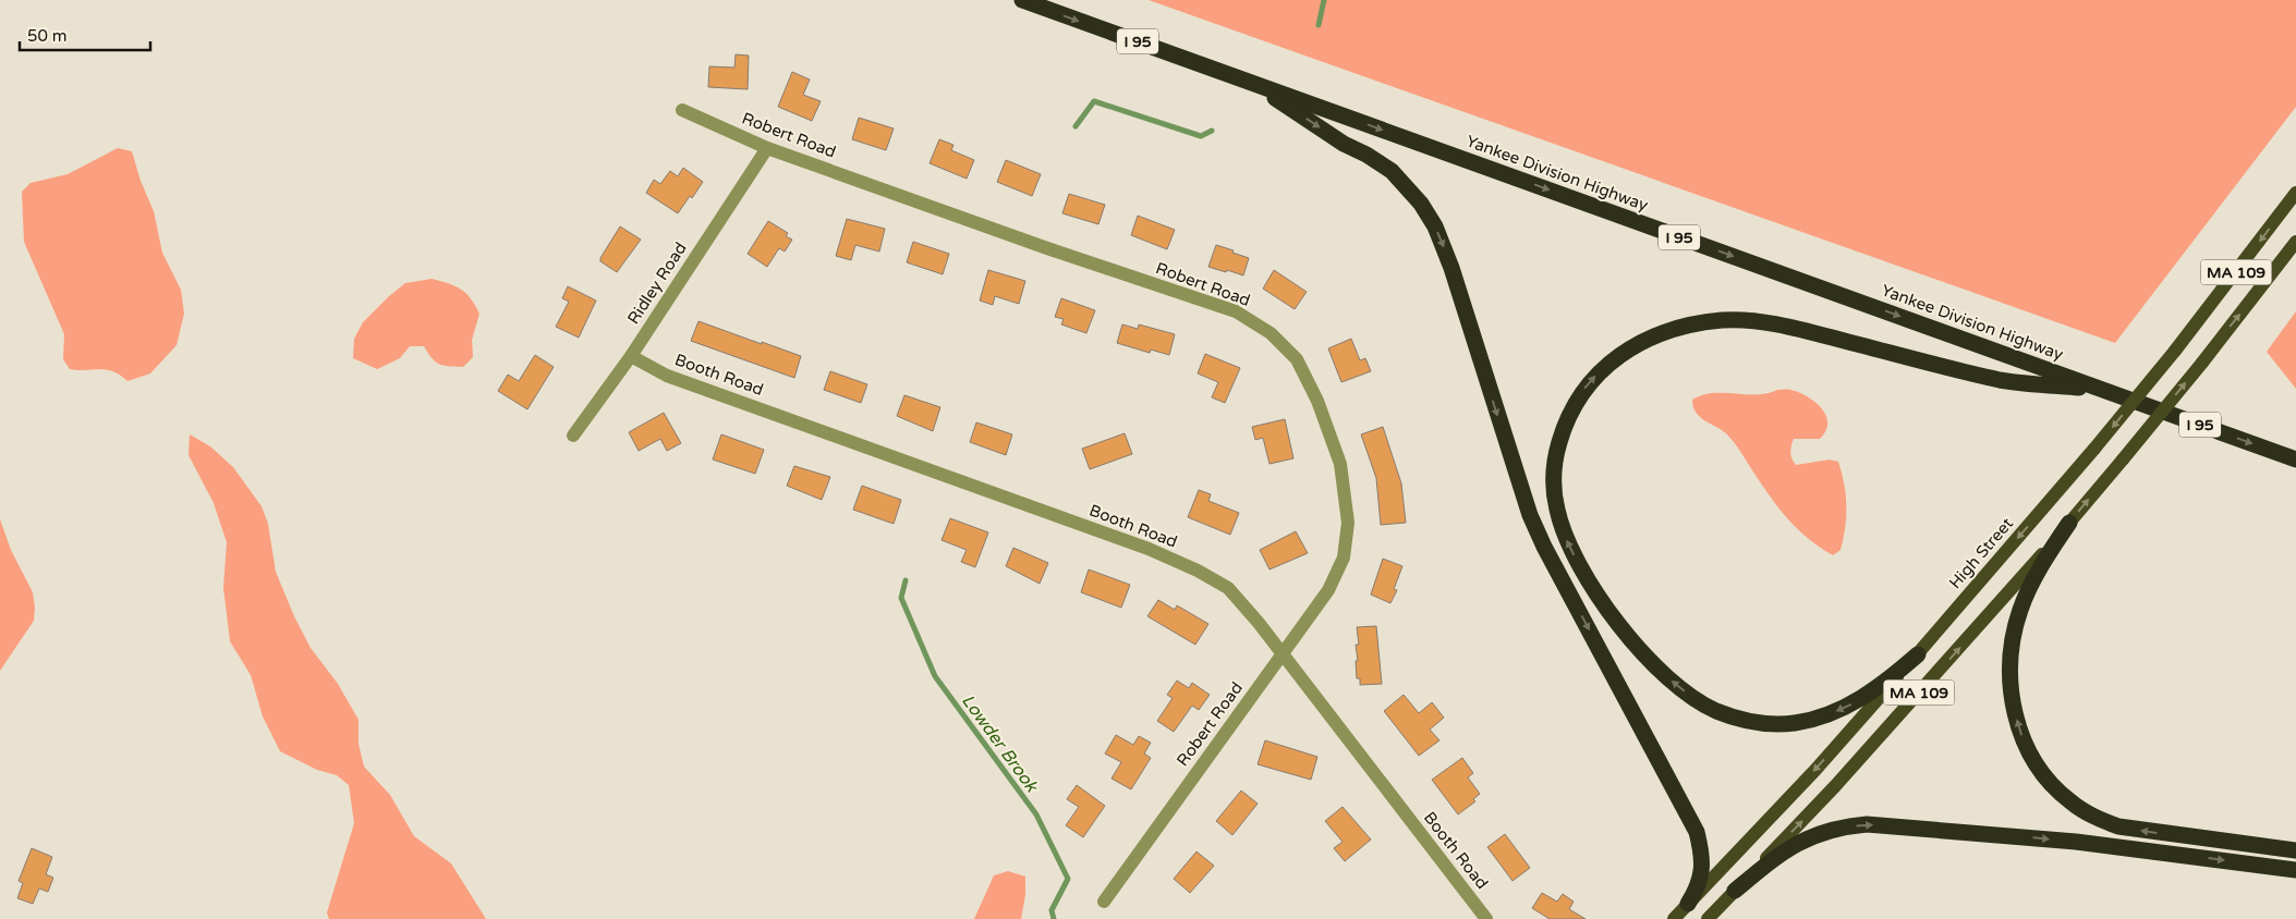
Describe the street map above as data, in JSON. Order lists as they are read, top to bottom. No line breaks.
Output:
{"streets":{"highway":["I 95","Yankee Division Highway"],"main road":["MA 109","High Street"],"street":["Robert Road","Ridley Road","Booth Road"]},"crossings":[["Robert Road","Ridley Road"],["Robert Road","Booth Road"],["Ridley Road","Booth Road"]],"one_way":["Yankee Division Highway"],"water":["Lowder Brook"],"scale_bar":"50 m"}
